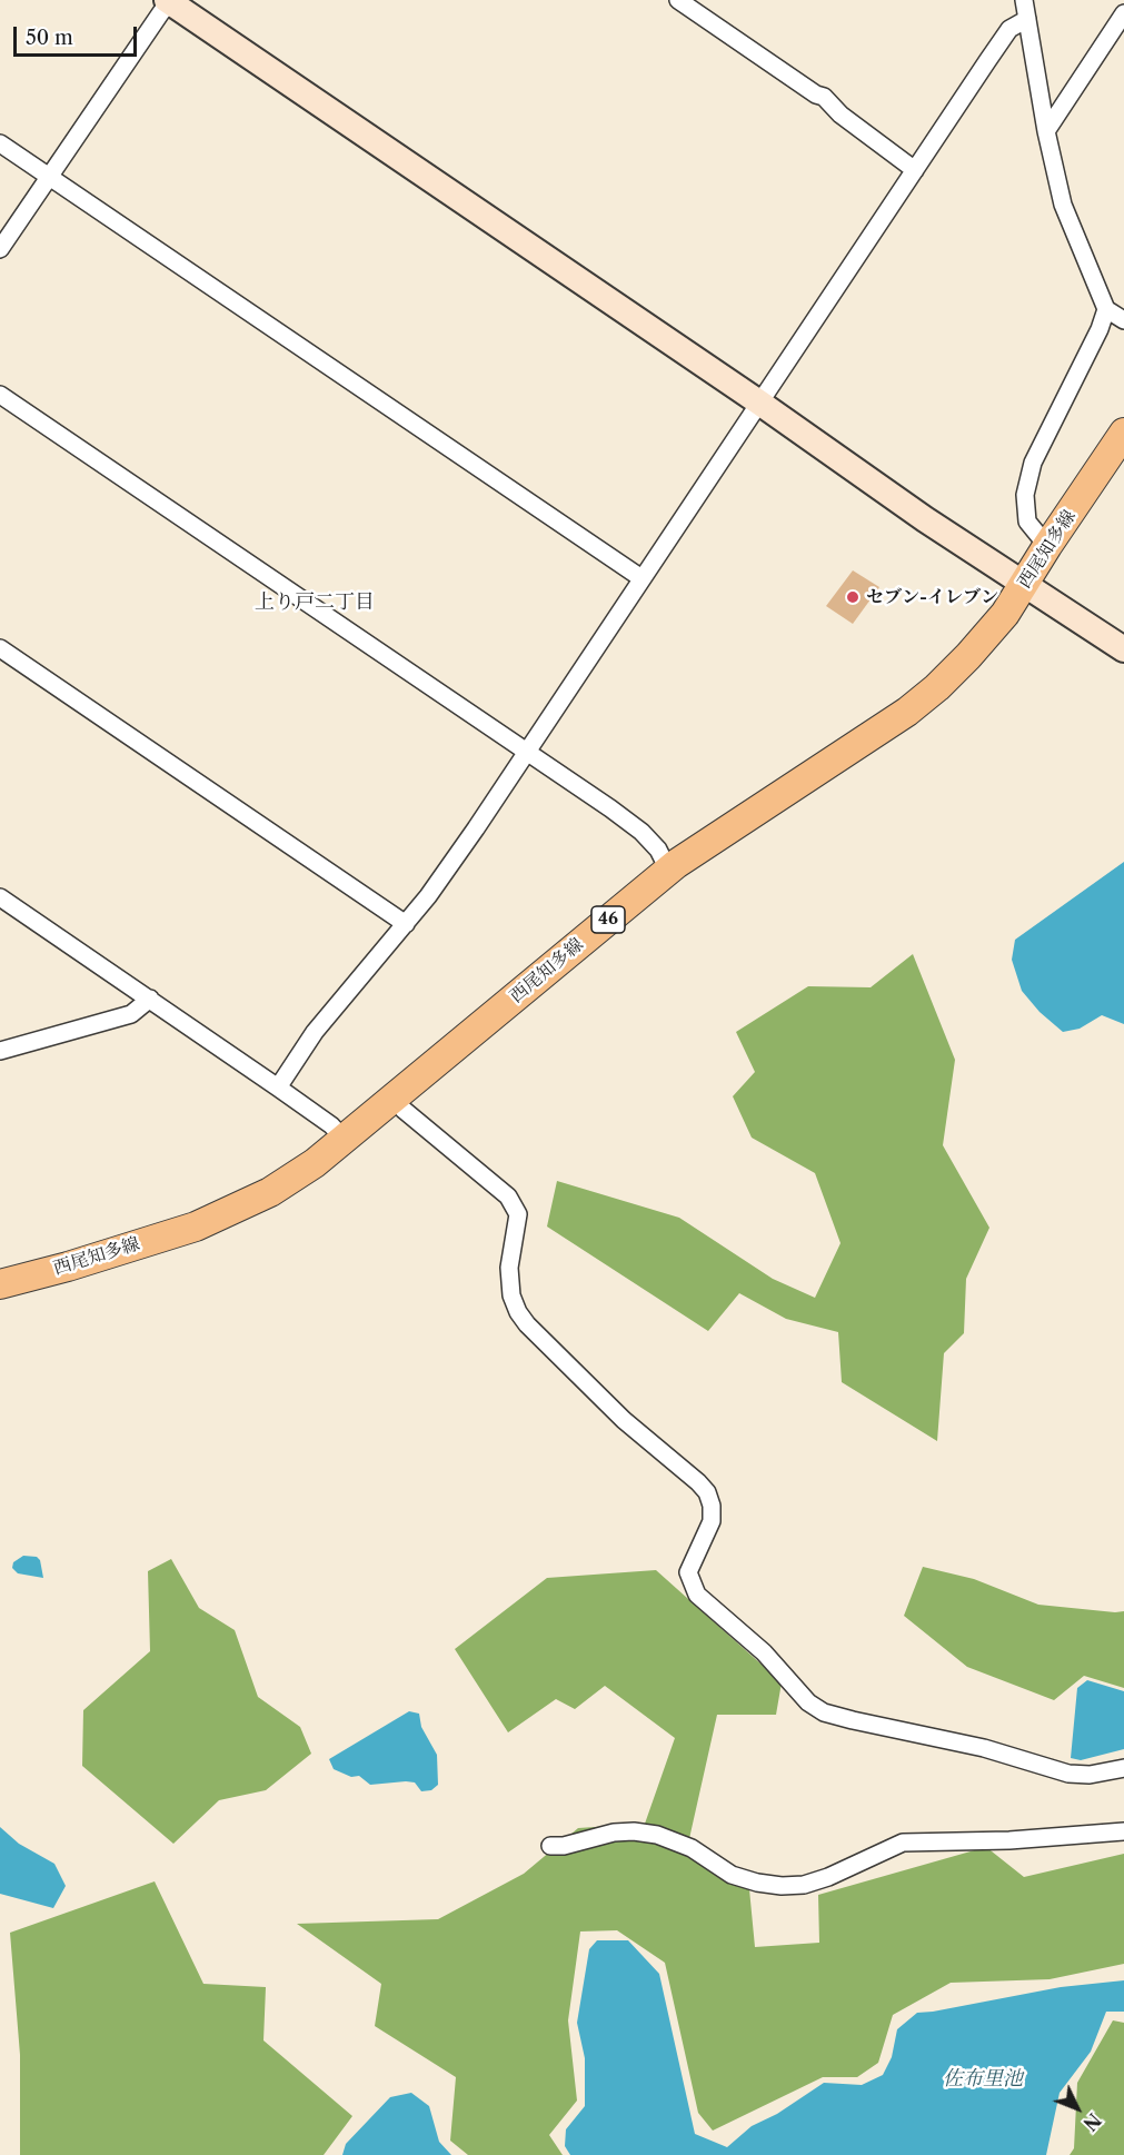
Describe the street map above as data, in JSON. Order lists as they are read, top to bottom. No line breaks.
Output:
{"streets":{"main road":["西尾知多線","46"]},"districts":["上り戸二丁目"],"water":["佐布里池"],"places":["セブン-イレブン"],"scale_bar":"50 m","north":"bottom right"}
